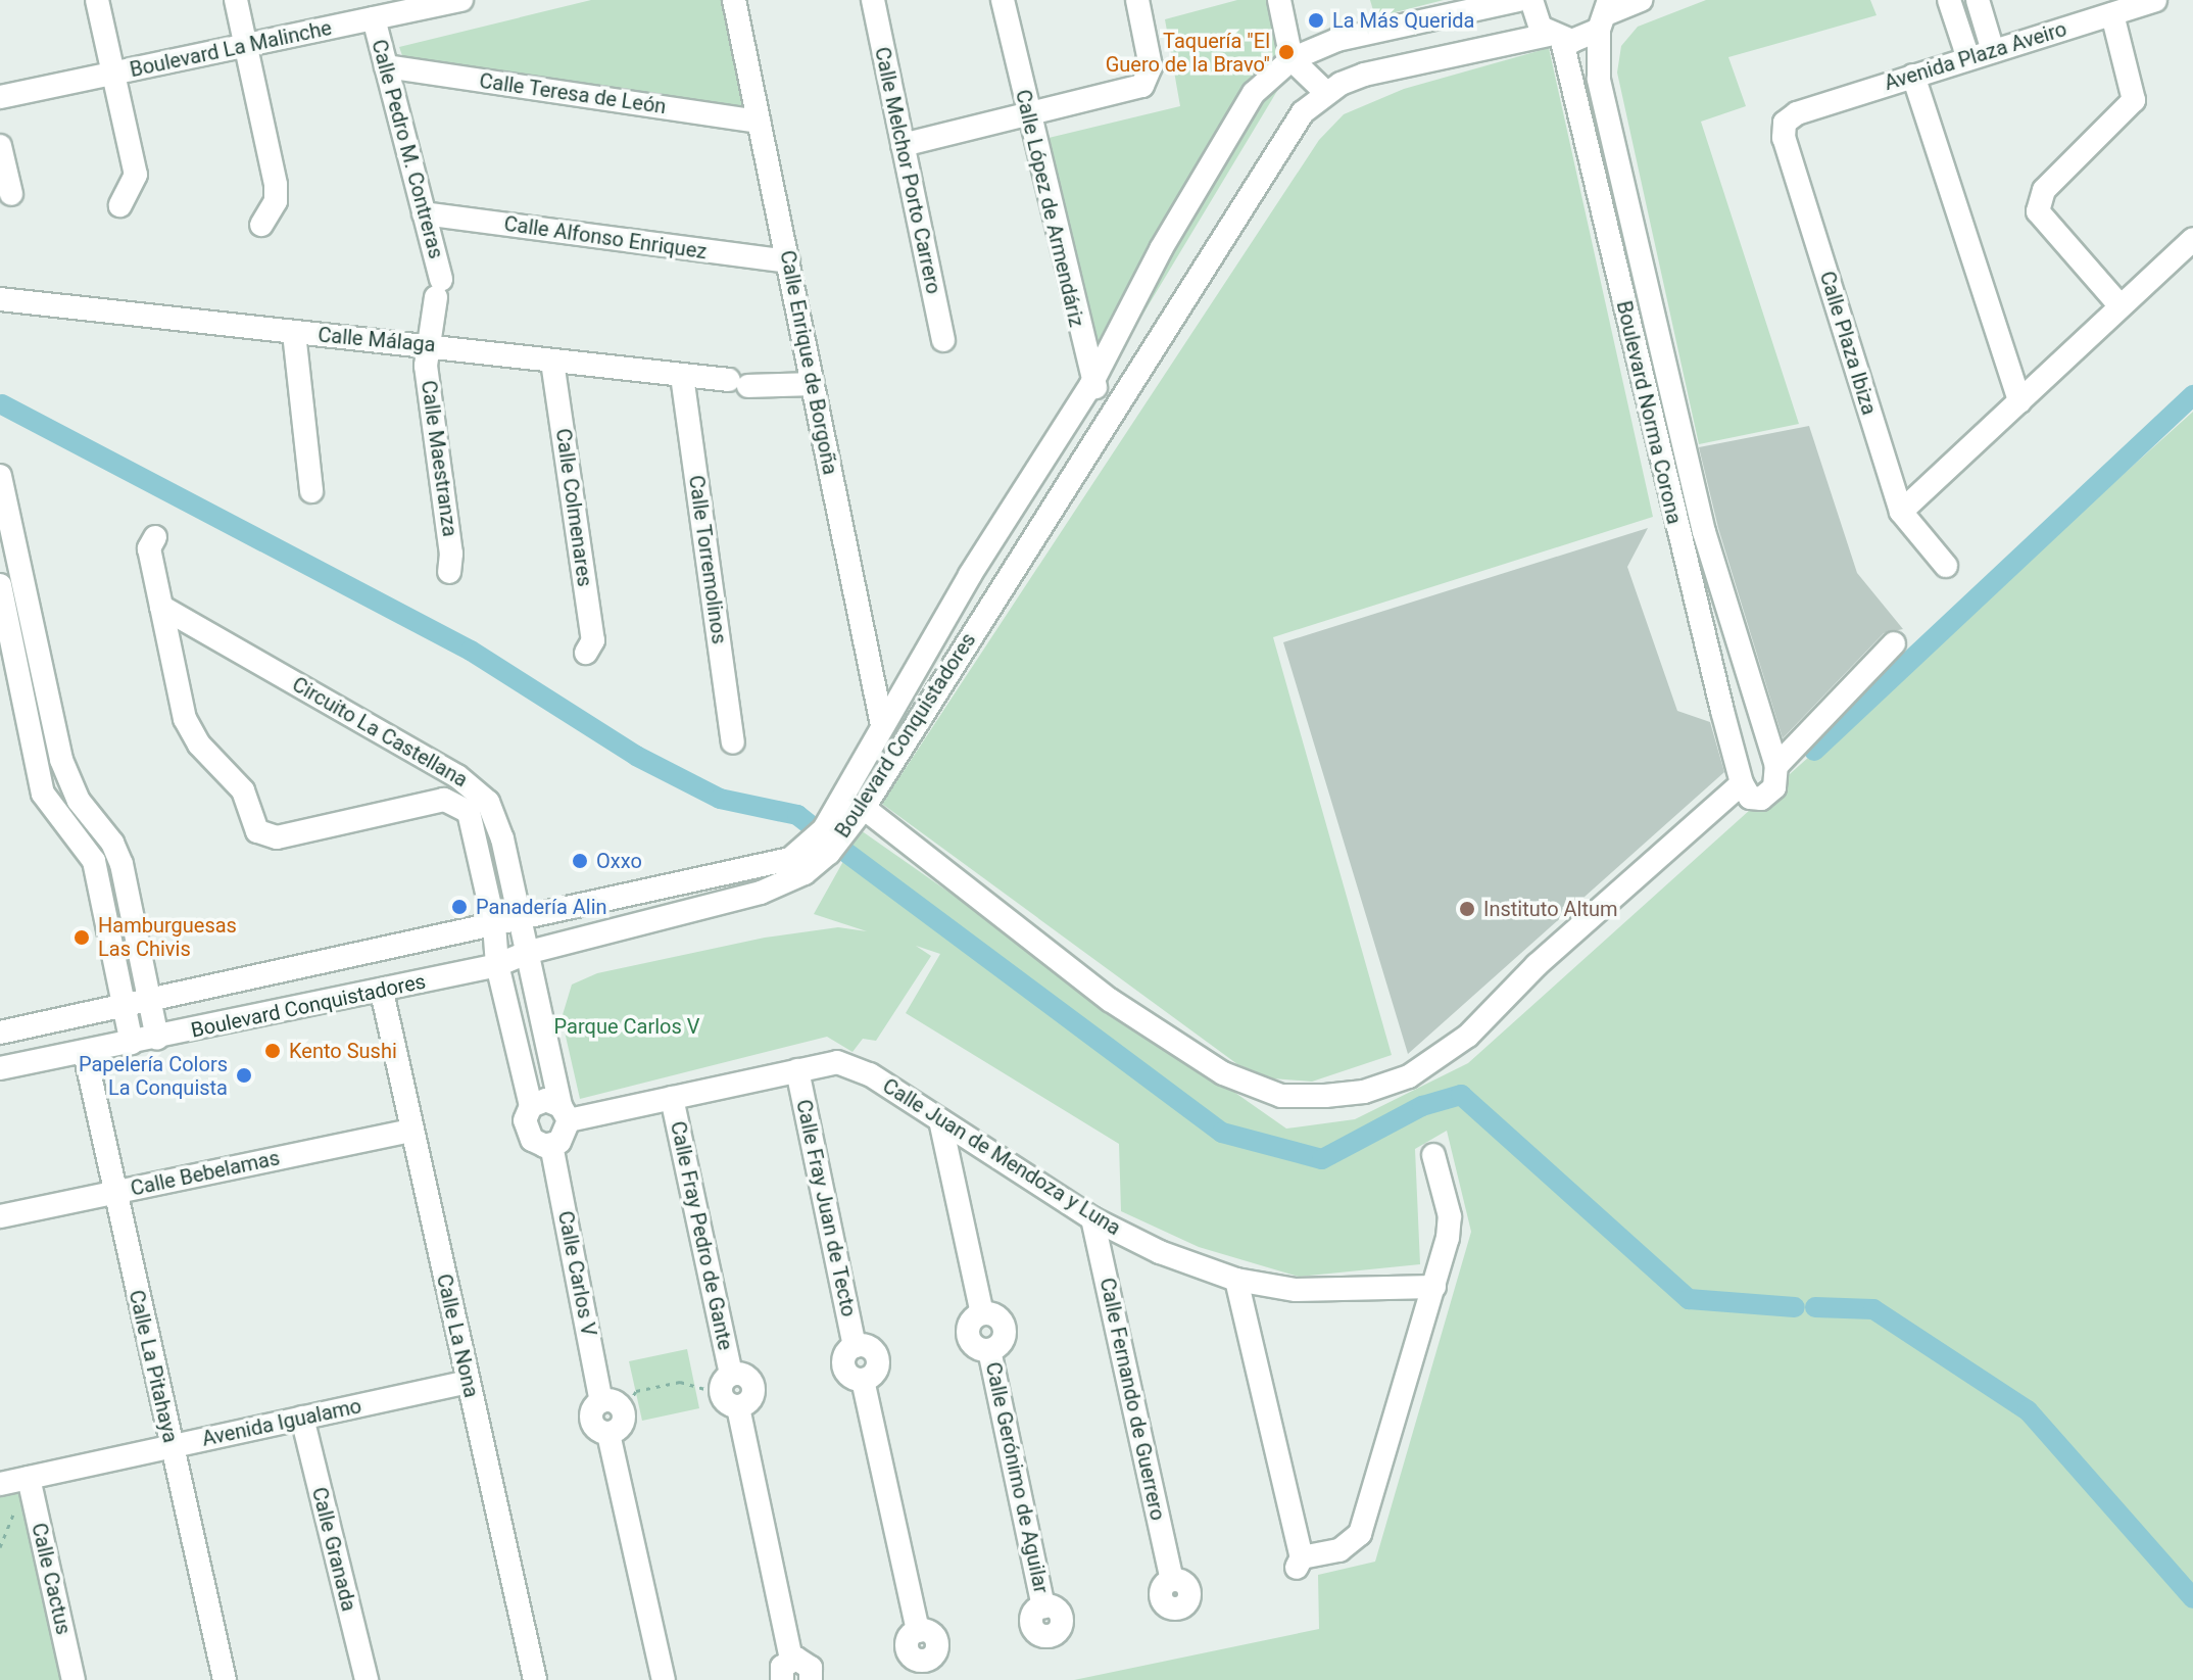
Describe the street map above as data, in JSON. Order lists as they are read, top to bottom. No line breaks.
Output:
{"streets":{"street":["Boulevard La Malinche","Avenida Plaza Aveiro","Calle Teresa de León","Calle Pedro M. Contreras","Calle Melchor Porto Carrero","Calle López de Armendáriz","Calle Alfonso Enriquez","Calle Málaga","Calle Plaza Ibiza","Calle Enrique de Borgoña","Boulevard Norma Corona","Calle Maestranza","Calle Colmenares","Calle Torremolinos","Circuito La Castellana","Boulevard Conquistadores","Calle Juan de Mendoza y Luna","Calle Bebelamas","Calle Fray Juan de Tecto","Calle Fray Pedro de Gante","Calle Carlos V","Calle La Nona","Calle La Pitahaya","Calle Fernando de Guerrero","Avenida Igualamo","Calle Gerónimo de Aguilar","Calle Granada","Calle Cactus"]},"crossings":[["Boulevard La Malinche","Calle Pedro M. Contreras"],["Avenida Plaza Aveiro","Calle Plaza Ibiza"],["Calle Teresa de León","Calle Pedro M. Contreras"],["Calle Teresa de León","Calle Enrique de Borgoña"],["Calle Pedro M. Contreras","Calle Alfonso Enriquez"],["Calle Pedro M. Contreras","Calle Maestranza"],["Calle López de Armendáriz","Boulevard Conquistadores"],["Calle Alfonso Enriquez","Calle Enrique de Borgoña"],["Calle Málaga","Calle Enrique de Borgoña"],["Calle Málaga","Calle Maestranza"],["Calle Málaga","Calle Colmenares"],["Calle Málaga","Calle Torremolinos"],["Calle Enrique de Borgoña","Boulevard Conquistadores"],["Boulevard Norma Corona","Boulevard Conquistadores"],["Circuito La Castellana","Boulevard Conquistadores"],["Boulevard Conquistadores","Calle La Nona"],["Boulevard Conquistadores","Calle La Pitahaya"],["Calle Juan de Mendoza y Luna","Calle Fray Juan de Tecto"],["Calle Juan de Mendoza y Luna","Calle Fray Pedro de Gante"],["Calle Juan de Mendoza y Luna","Calle Carlos V"],["Calle Juan de Mendoza y Luna","Calle Fernando de Guerrero"],["Calle Juan de Mendoza y Luna","Calle Gerónimo de Aguilar"],["Calle Bebelamas","Calle La Nona"],["Calle Bebelamas","Calle La Pitahaya"],["Calle La Nona","Avenida Igualamo"],["Calle La Pitahaya","Avenida Igualamo"],["Avenida Igualamo","Calle Granada"],["Avenida Igualamo","Calle Cactus"]],"parks":["Parque Carlos V"],"places":["La Más Querida","Taquería \"El Guero de la Bravo\"","Oxxo","Panadería Alin","Instituto Altum","Hamburguesas Las Chivis","Kento Sushi","Papelería Colors La Conquista"]}
